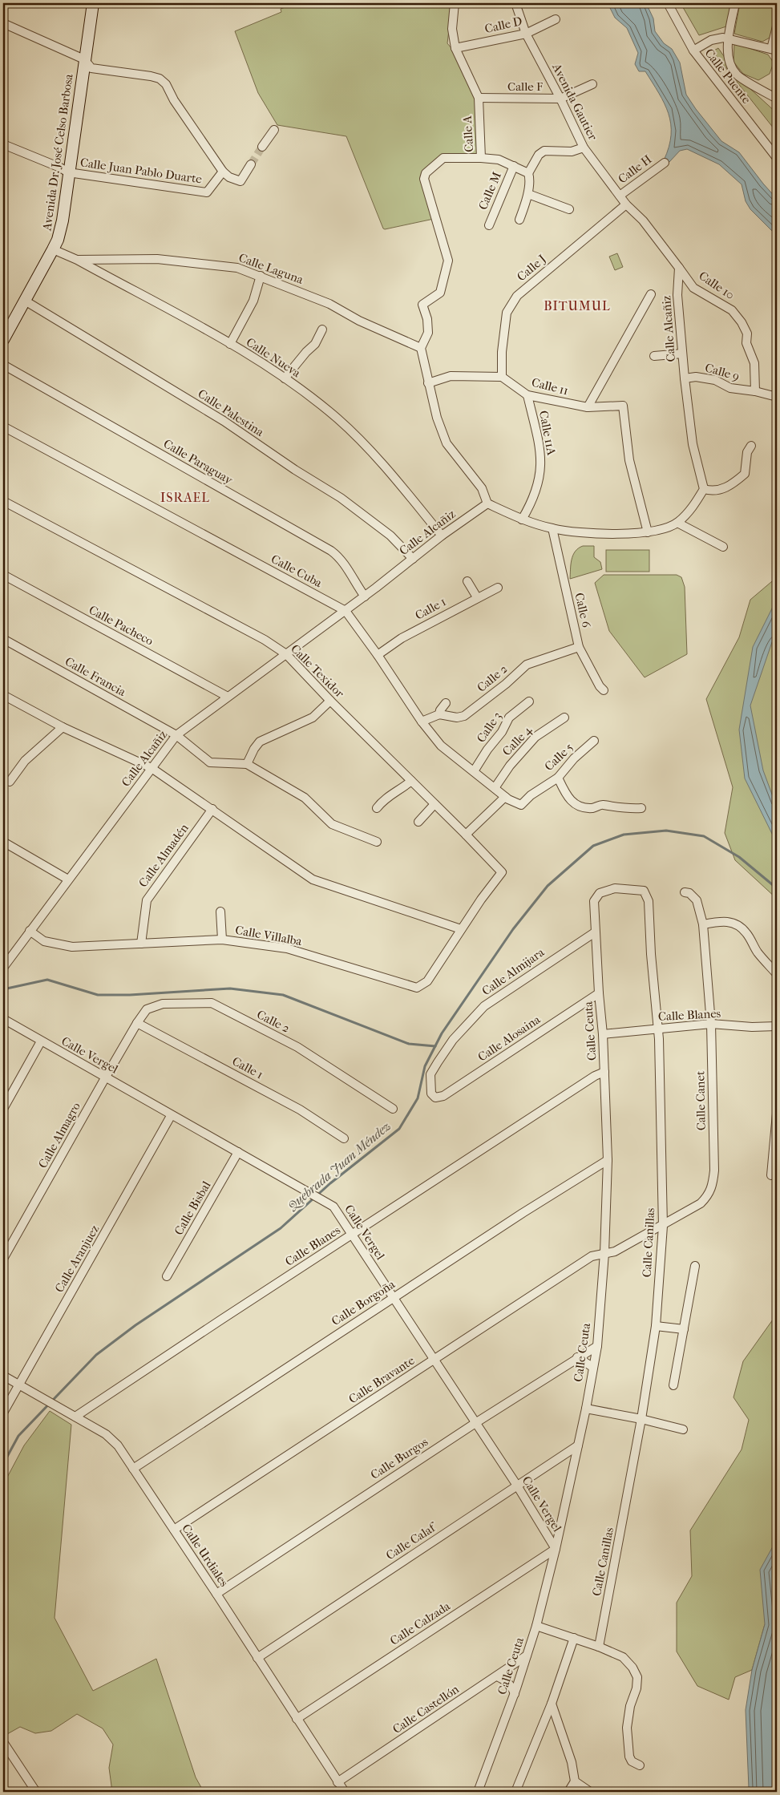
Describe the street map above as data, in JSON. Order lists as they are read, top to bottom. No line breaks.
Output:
{"streets":{"main road":["Avenida Dr. José Celso Barbosa"],"street":["Calle D","Calle Puente","Calle F","Avenida Gautier","Calle A","Calle H","Calle Juan Pablo Duarte","Calle M","Calle J","Calle Laguna","Calle 10","Calle Alcañiz","Calle Nueva","Calle 9","Calle 11","Calle Palestina","Calle 11A","Calle Paraguay","Calle Cuba","Calle 1","Calle 6","Calle Pacheco","Calle Texidor","Calle Francia","Calle 2","Calle 3","Calle 4","Calle 5","Calle Almadén","Calle Villalba","Calle Almijara","Calle Blanes","Calle Ceuta","Calle Alosaina","Calle Vergel","Calle Canet","Calle Almagro","Calle Bisbal","Calle Canillas","Calle Aranjuez","Calle Borgoña","Calle Bravante","Calle Burgos","Calle Calaf","Calle Urdiales","Calle Calzada","Calle Castellón"]},"crossings":[["Calle D","Avenida Gautier"],["Calle D","Calle A"],["Calle F","Avenida Gautier"],["Calle F","Calle A"],["Avenida Gautier","Calle H"],["Avenida Gautier","Calle J"],["Calle A","Calle Laguna"],["Avenida Dr. José Celso Barbosa","Calle Juan Pablo Duarte"],["Avenida Dr. José Celso Barbosa","Calle Nueva"],["Avenida Dr. José Celso Barbosa","Calle Palestina"],["Calle J","Calle 11"],["Calle Laguna","Calle Nueva"],["Calle 10","Calle Alcañiz"],["Calle 10","Calle 9"],["Calle Alcañiz","Calle Nueva"],["Calle Alcañiz","Calle 9"],["Calle Alcañiz","Calle Palestina"],["Calle Alcañiz","Calle Paraguay"],["Calle Alcañiz","Calle Cuba"],["Calle Alcañiz","Calle Pacheco"],["Calle Alcañiz","Calle Texidor"],["Calle Alcañiz","Calle Francia"],["Calle Alcañiz","Calle Villalba"],["Calle 11","Calle 11A"],["Calle Cuba","Calle 1"],["Calle Cuba","Calle 3"],["Calle Cuba","Calle 4"],["Calle Cuba","Calle 5"],["Calle 1","Calle 2"],["Calle 1","Calle Almagro"],["Calle 6","Calle 2"],["Calle Texidor","Calle Villalba"],["Calle 2","Calle Almagro"],["Calle Almadén","Calle Villalba"],["Calle Almijara","Calle Ceuta"],["Calle Almijara","Calle Alosaina"],["Calle Blanes","Calle Ceuta"],["Calle Blanes","Calle Vergel"],["Calle Blanes","Calle Canet"],["Calle Blanes","Calle Canillas"],["Calle Blanes","Calle Urdiales"],["Calle Ceuta","Calle Alosaina"],["Calle Ceuta","Calle Vergel"],["Calle Ceuta","Calle Canet"],["Calle Ceuta","Calle Canillas"],["Calle Ceuta","Calle Borgoña"],["Calle Ceuta","Calle Bravante"],["Calle Ceuta","Calle Burgos"],["Calle Ceuta","Calle Calaf"],["Calle Ceuta","Calle Calzada"],["Calle Ceuta","Calle Castellón"],["Calle Vergel","Calle Almagro"],["Calle Vergel","Calle Bisbal"],["Calle Vergel","Calle Aranjuez"],["Calle Vergel","Calle Borgoña"],["Calle Vergel","Calle Bravante"],["Calle Vergel","Calle Burgos"],["Calle Vergel","Calle Calaf"],["Calle Vergel","Calle Calzada"],["Calle Canet","Calle Canillas"],["Calle Canet","Calle Bravante"],["Calle Aranjuez","Calle Urdiales"],["Calle Borgoña","Calle Urdiales"],["Calle Bravante","Calle Urdiales"],["Calle Burgos","Calle Urdiales"],["Calle Calaf","Calle Urdiales"],["Calle Urdiales","Calle Calzada"],["Calle Urdiales","Calle Castellón"]],"districts":["BITUMUL","ISRAEL"],"water":["Quebrada Juan Méndez"]}
